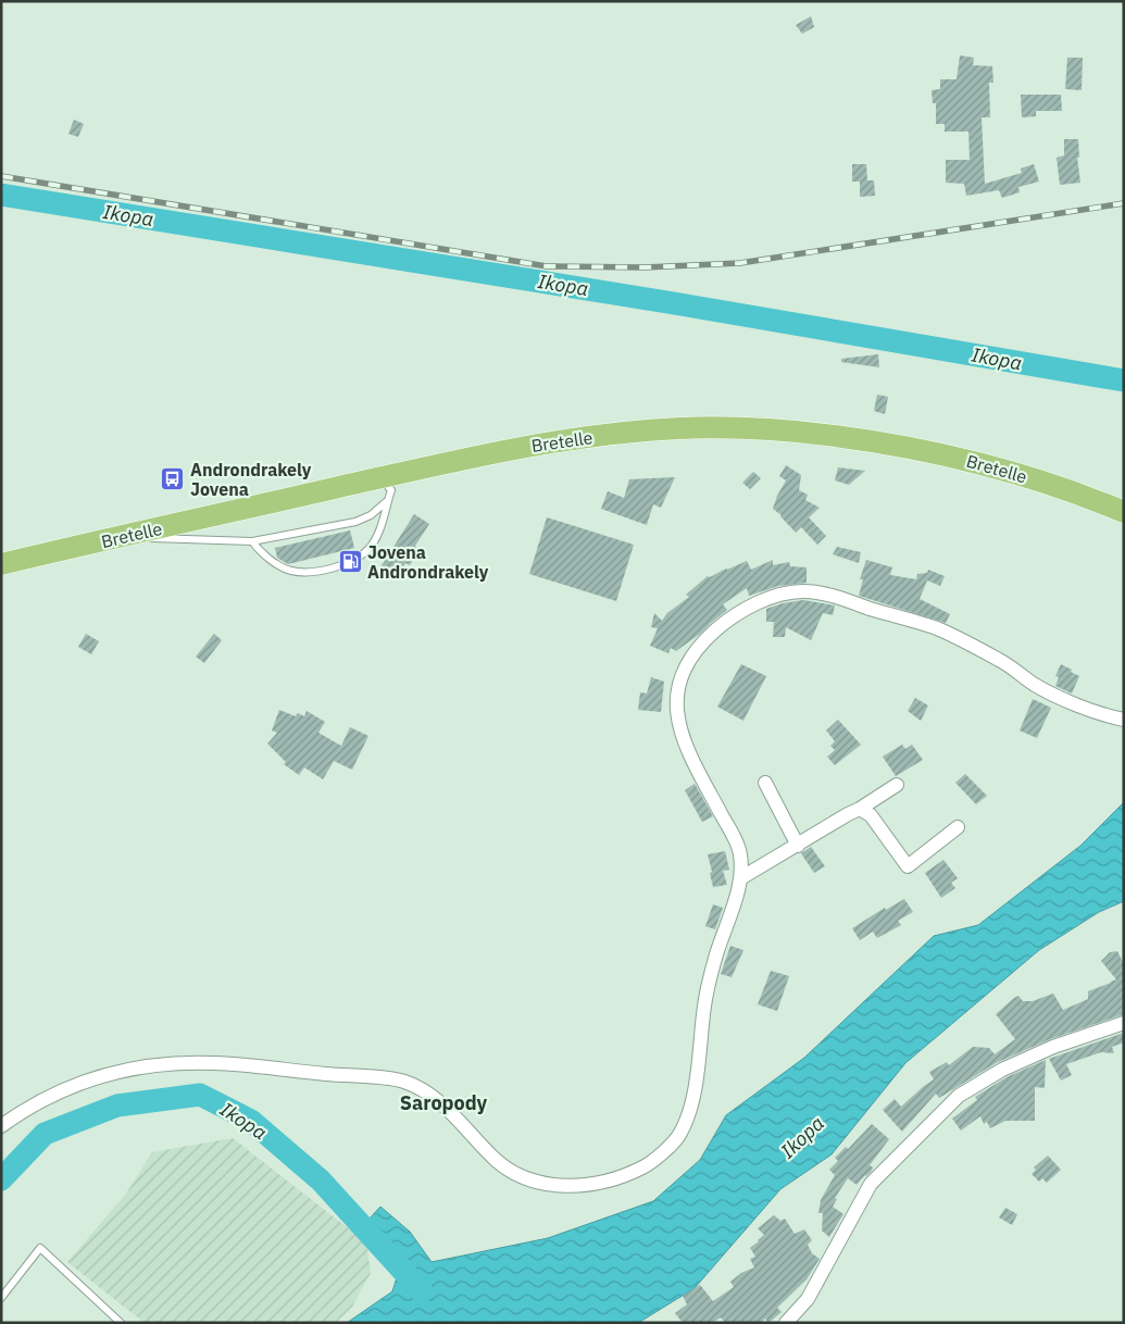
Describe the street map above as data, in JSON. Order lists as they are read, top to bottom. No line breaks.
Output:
{"streets":{"main road":["Bretelle"]},"districts":["Saropody"],"water":["Ikopa"],"places":{"bus stop":["Androndrakely Jovena"],"fuel station":["Jovena Androndrakely"]}}
